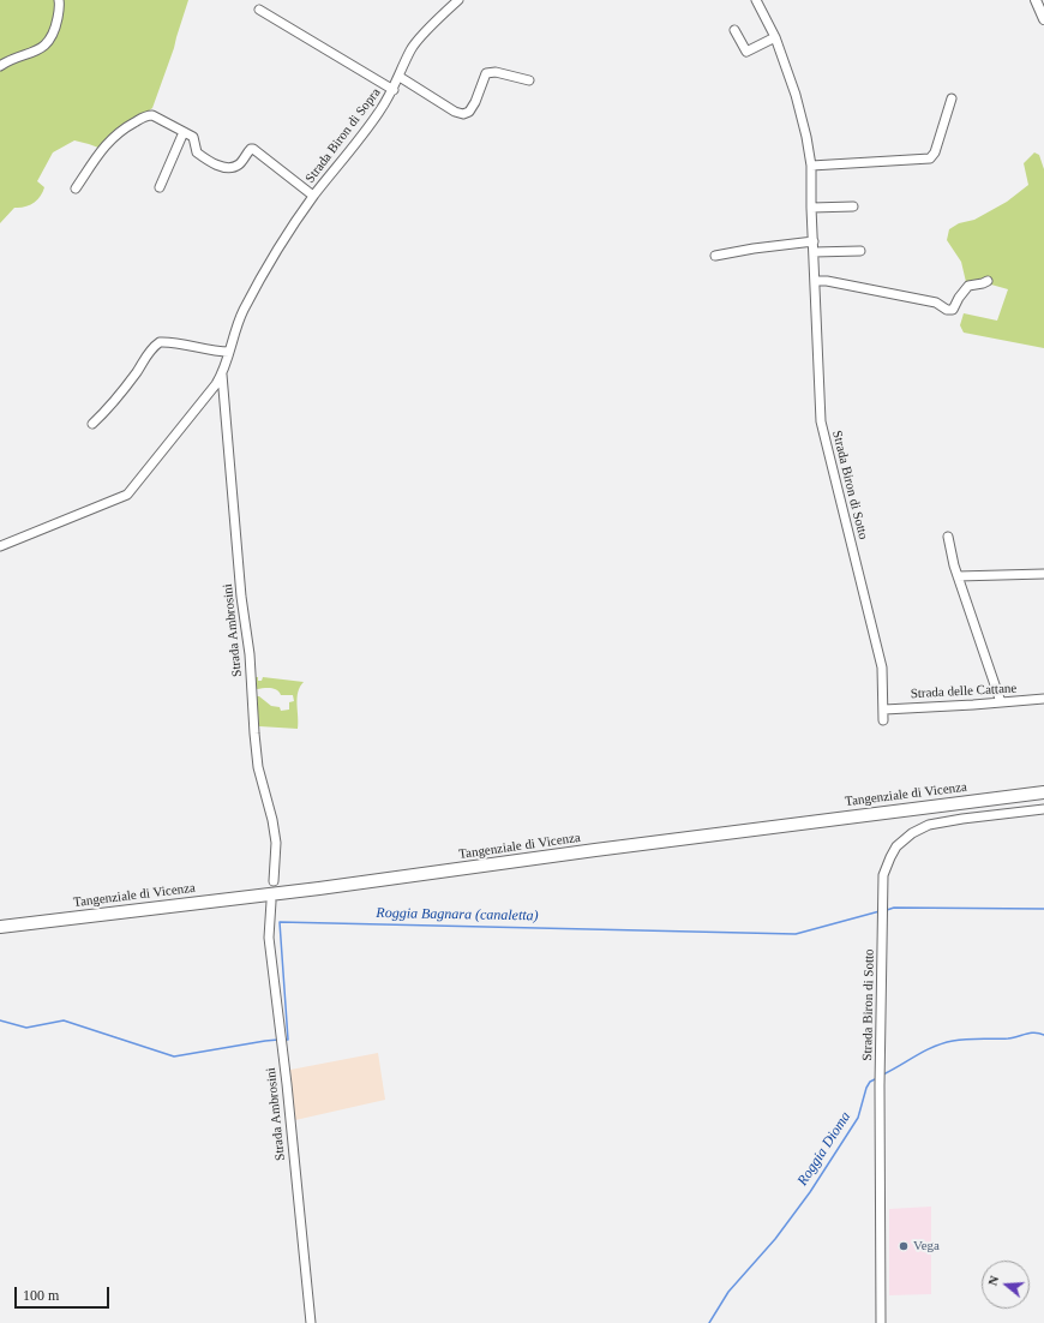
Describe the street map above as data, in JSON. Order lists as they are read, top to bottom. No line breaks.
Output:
{"streets":{"highway":["Tangenziale di Vicenza"],"street":["Strada Biron di Sopra","Strada Biron di Sotto","Strada Ambrosini","Strada delle Cattane"]},"crossings":[["Strada Biron di Sopra","Strada Ambrosini"],["Strada Biron di Sotto","Strada delle Cattane"]],"water":["Roggia Bagnara (canaletta)","Roggia Dioma"],"places":["Vega"],"scale_bar":"100 m","north":"left"}
